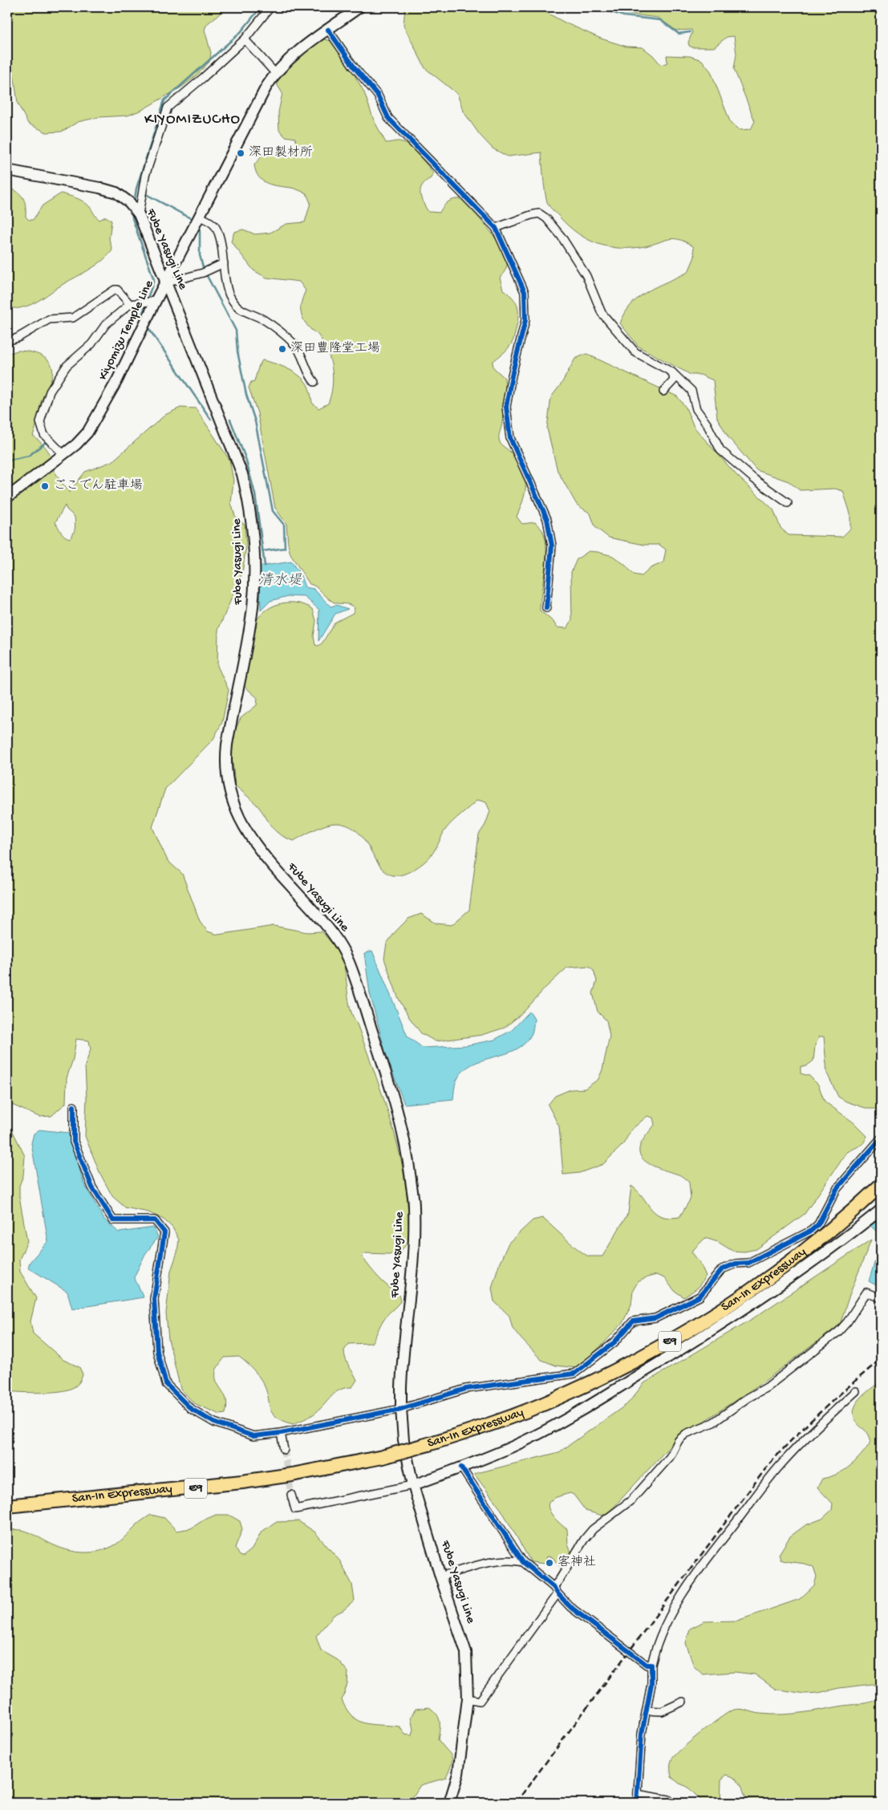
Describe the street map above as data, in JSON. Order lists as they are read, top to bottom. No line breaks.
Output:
{"streets":{"highway":["San-In Expressway","E9"],"main road":["Fube Yasugi Line","Kiyomizu Temple Line"]},"crossings":[["Fube Yasugi Line","Kiyomizu Temple Line"]],"districts":["KIYOMIZUCHO"],"water":["清水堤"],"places":["深田製材所","深田豊隆堂工場","ごこでん駐車場","客神社"]}
